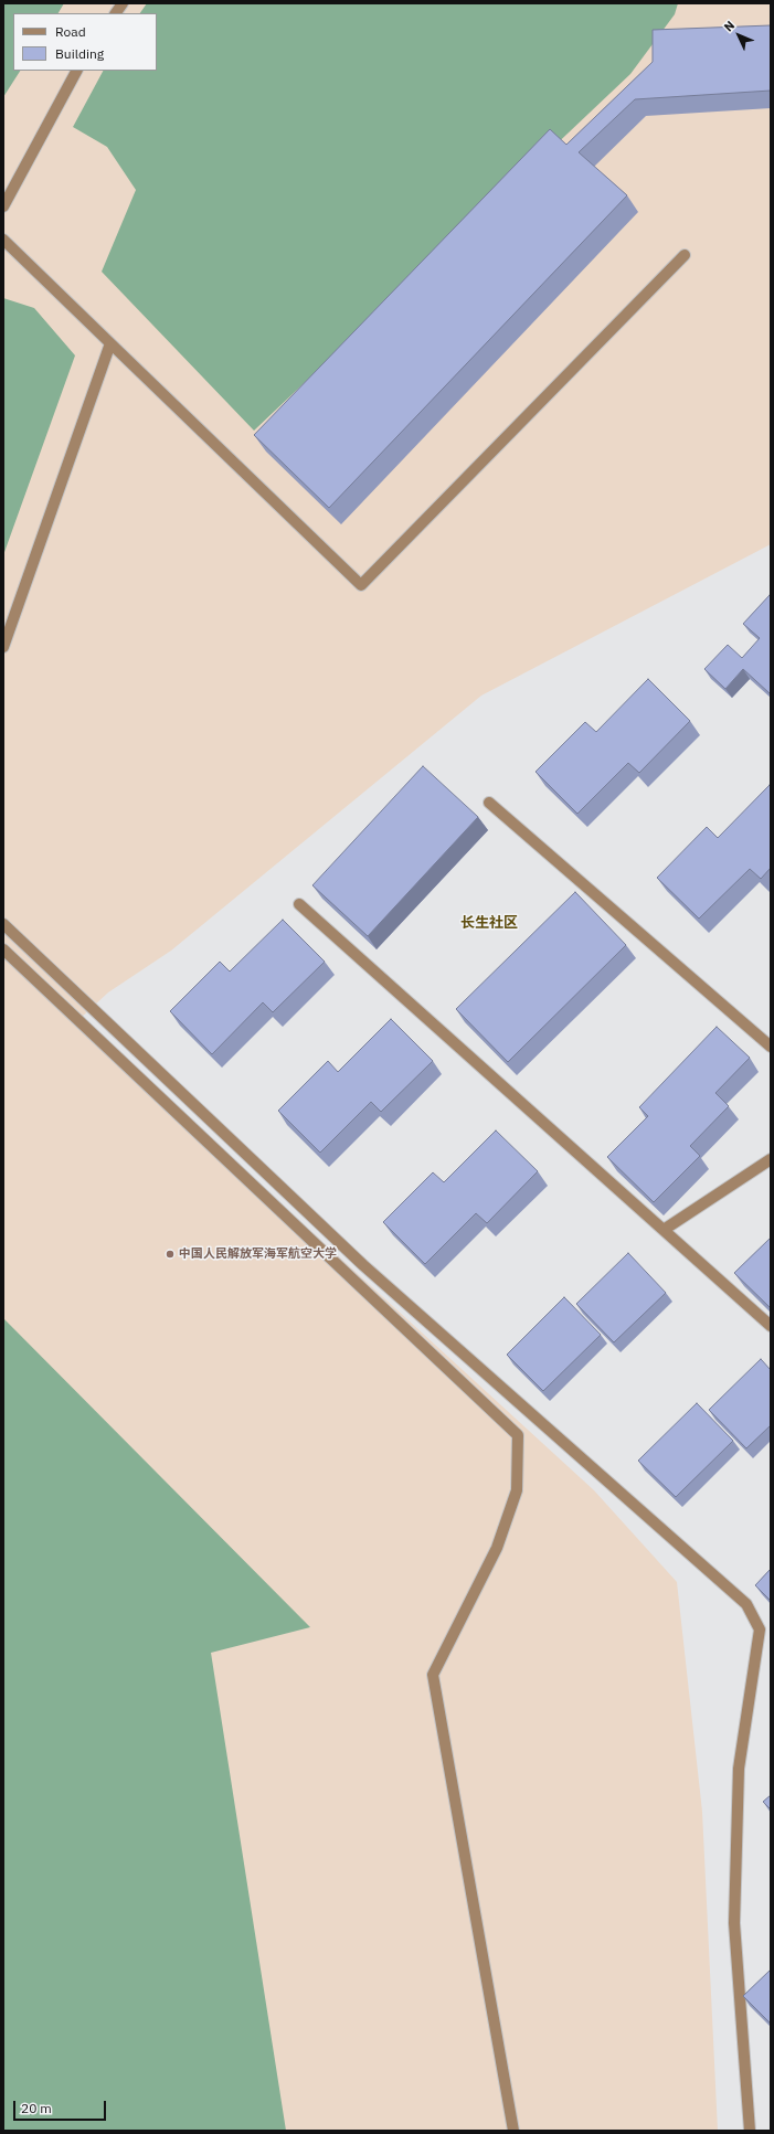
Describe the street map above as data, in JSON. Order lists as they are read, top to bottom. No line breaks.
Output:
{"districts":["长生社区"],"places":["中国人民解放军海军航空大学"],"legend":["Road","Building"],"scale_bar":"20 m","north":"top left"}
